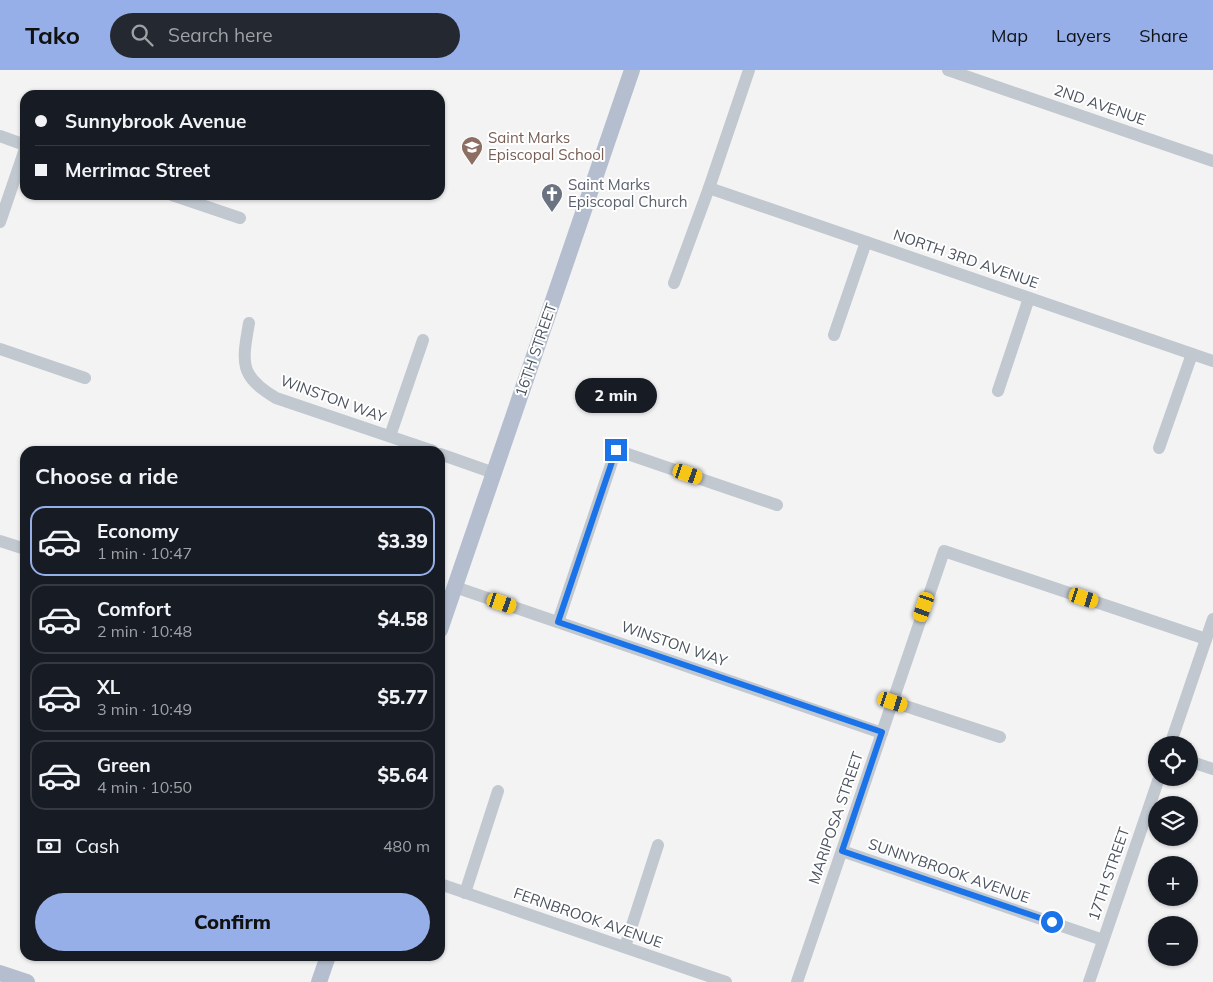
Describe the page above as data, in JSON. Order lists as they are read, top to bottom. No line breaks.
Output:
{"streets":{"main road":["16TH STREET"],"street":["2ND AVENUE","NORTH 3RD AVENUE","WINSTON WAY","MARIPOSA STREET","SUNNYBROOK AVENUE","17TH STREET","FERNBROOK AVENUE"]},"crossings":[["16TH STREET","WINSTON WAY"],["WINSTON WAY","MARIPOSA STREET"],["MARIPOSA STREET","SUNNYBROOK AVENUE"],["SUNNYBROOK AVENUE","17TH STREET"]],"places":{"school or university":["Saint Marks Episcopal School"],"church":["Saint Marks Episcopal Church"]},"page":{"header":"Tako","search":"Search here","nav":["Map","Layers","Share"],"banner":["Sunnybrook Avenue","Merrimac Street"],"bubble":"2 min","heading":"Choose a ride","list":[{"name":"Economy","note":"1 min · 10:47","value":"$3.39"},{"name":"Comfort","note":"2 min · 10:48","value":"$4.58"},{"name":"XL","note":"3 min · 10:49","value":"$5.77"},{"name":"Green","note":"4 min · 10:50","value":"$5.64"}],"map_buttons":["+","−"],"pay":["Cash","480 m"],"buttons":"Confirm"}}
